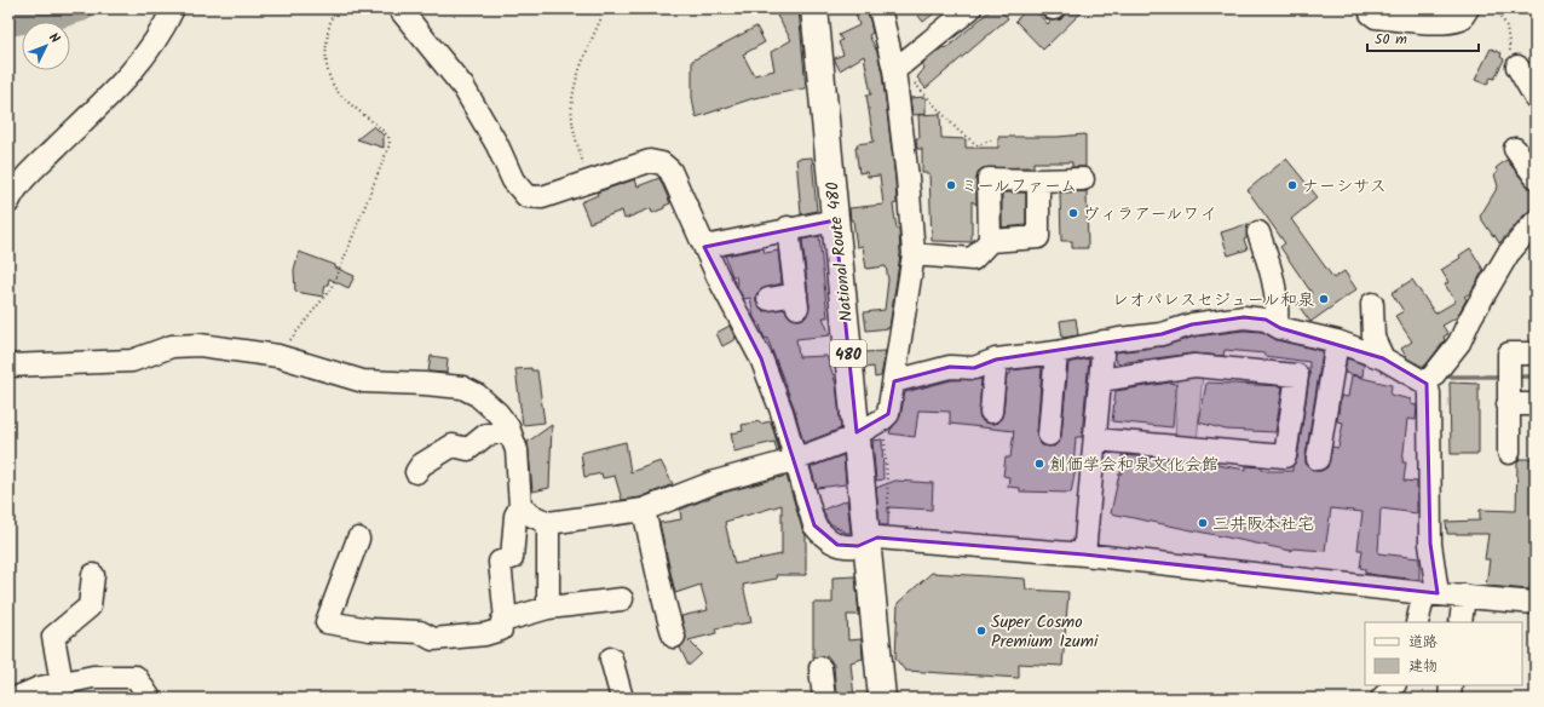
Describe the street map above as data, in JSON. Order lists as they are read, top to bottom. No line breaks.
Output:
{"streets":{"highway":["National Route 480","480"]},"places":["ミールファーム","ナーシサス","ヴィラアールワイ","レオパレスセジュール和泉","創価学会和泉文化会館","三井阪本社宅","Super Cosmo Premium Izumi"],"legend":["道路","建物"],"scale_bar":"50 m","north":"top right"}
